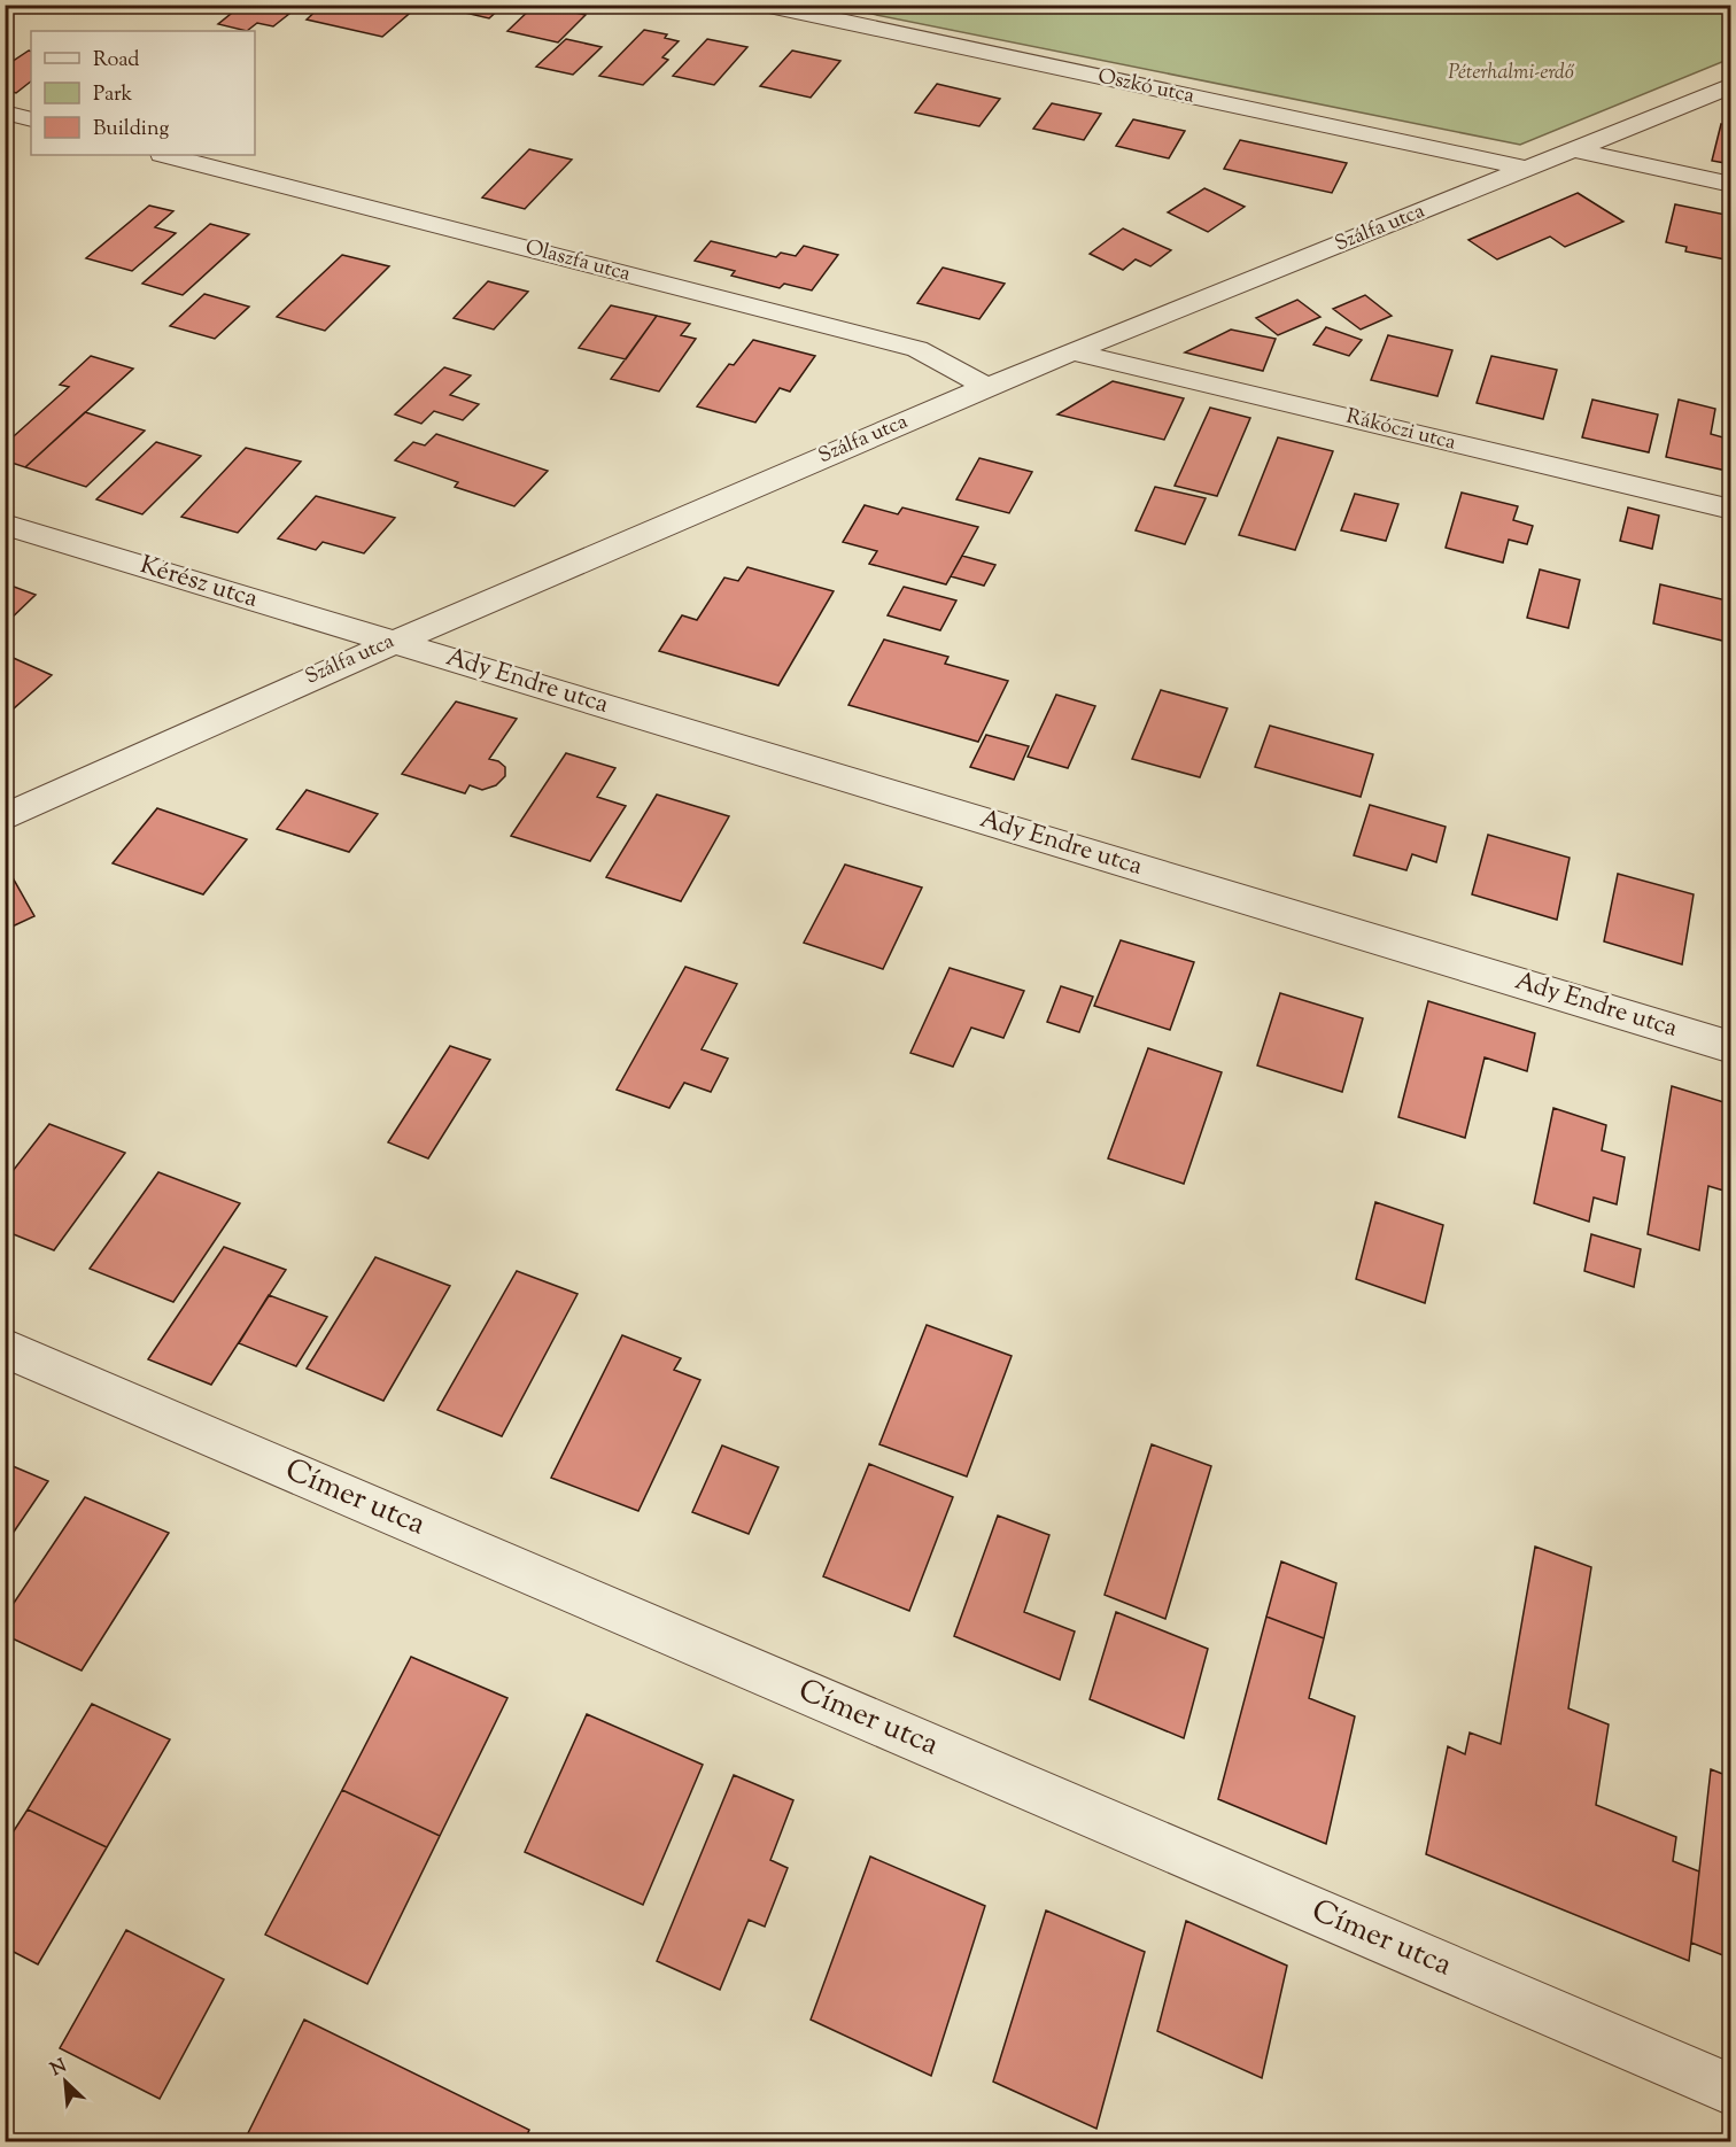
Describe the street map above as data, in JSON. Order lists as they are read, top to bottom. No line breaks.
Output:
{"streets":{"street":["Oszkó utca","Szálfa utca","Olaszfa utca","Rákóczi utca","Kérész utca","Ady Endre utca","Címer utca"]},"crossings":[["Oszkó utca","Szálfa utca"],["Szálfa utca","Olaszfa utca"],["Szálfa utca","Rákóczi utca"],["Szálfa utca","Kérész utca"],["Szálfa utca","Ady Endre utca"],["Kérész utca","Ady Endre utca"]],"parks":["Péterhalmi-erdő"],"legend":["Road","Park","Building"],"north":"top left"}
